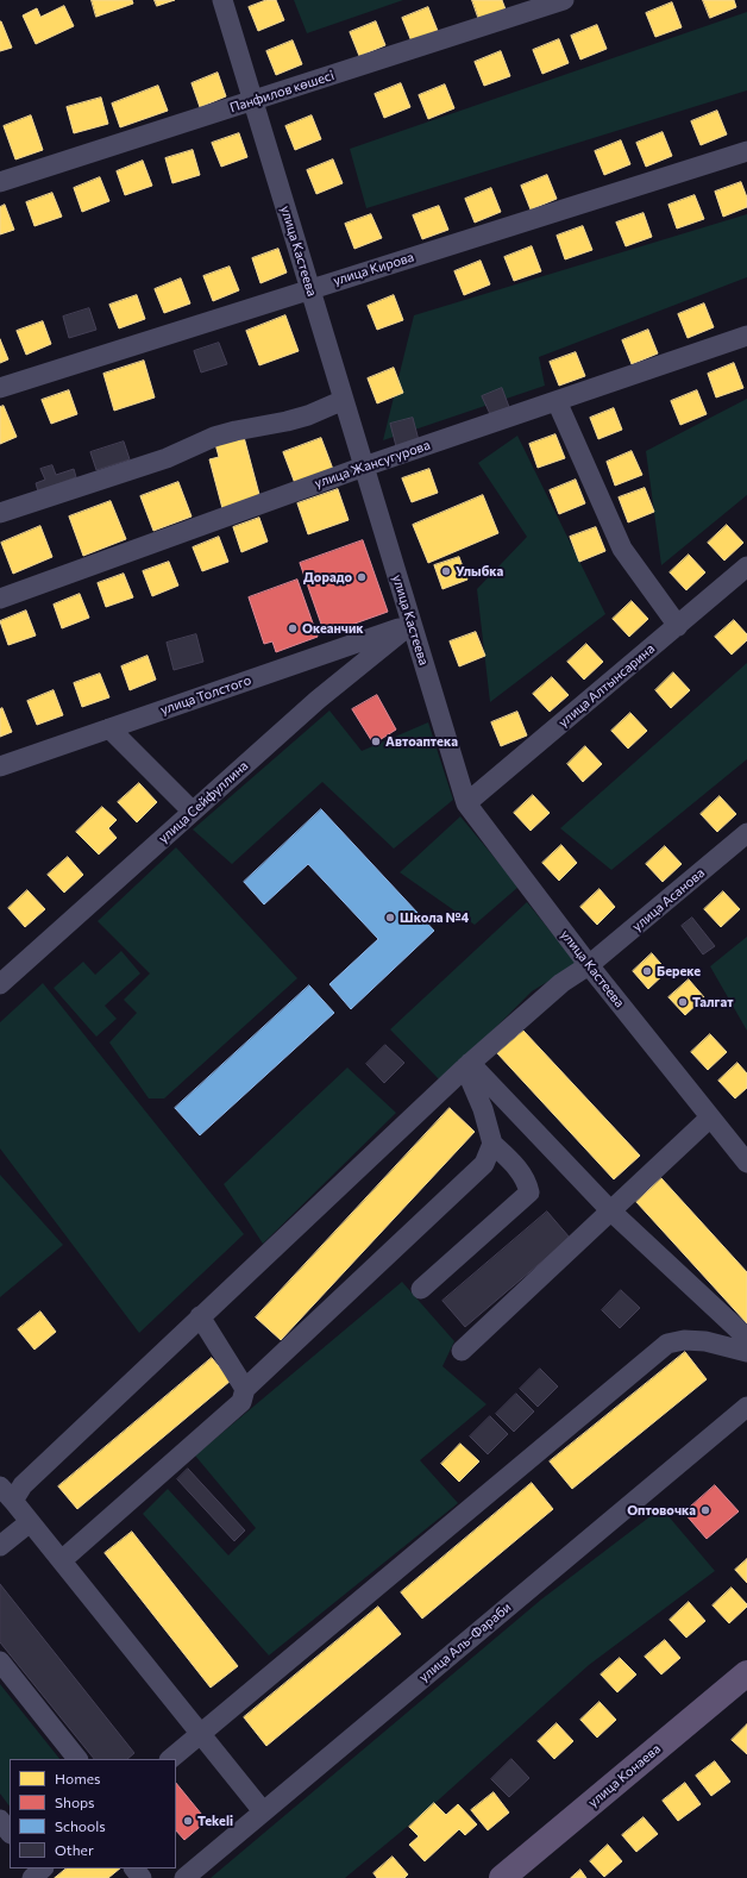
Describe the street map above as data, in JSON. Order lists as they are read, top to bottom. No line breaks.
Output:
{"streets":{"main road":["улица Конаева"],"street":["Панфилов көшесі","улица Кастеева","улица Кирова","улица Жансугурова","улица Алтынсарина","улица Толстого","улица Сейфуллина","улица Асанова","улица Аль-Фараби"]},"crossings":[["Панфилов көшесі","улица Кастеева"],["улица Кастеева","улица Кирова"],["улица Кастеева","улица Жансугурова"],["улица Кастеева","улица Алтынсарина"],["улица Кастеева","улица Толстого"],["улица Кастеева","улица Сейфуллина"],["улица Кастеева","улица Асанова"],["улица Толстого","улица Сейфуллина"]],"places":["Улыбка","Дорадо","Океанчик","Автоаптека","Школа №4","Береке","Талгат","Оптовочка","Tekeli"],"legend":["Homes","Shops","Schools","Other"]}
